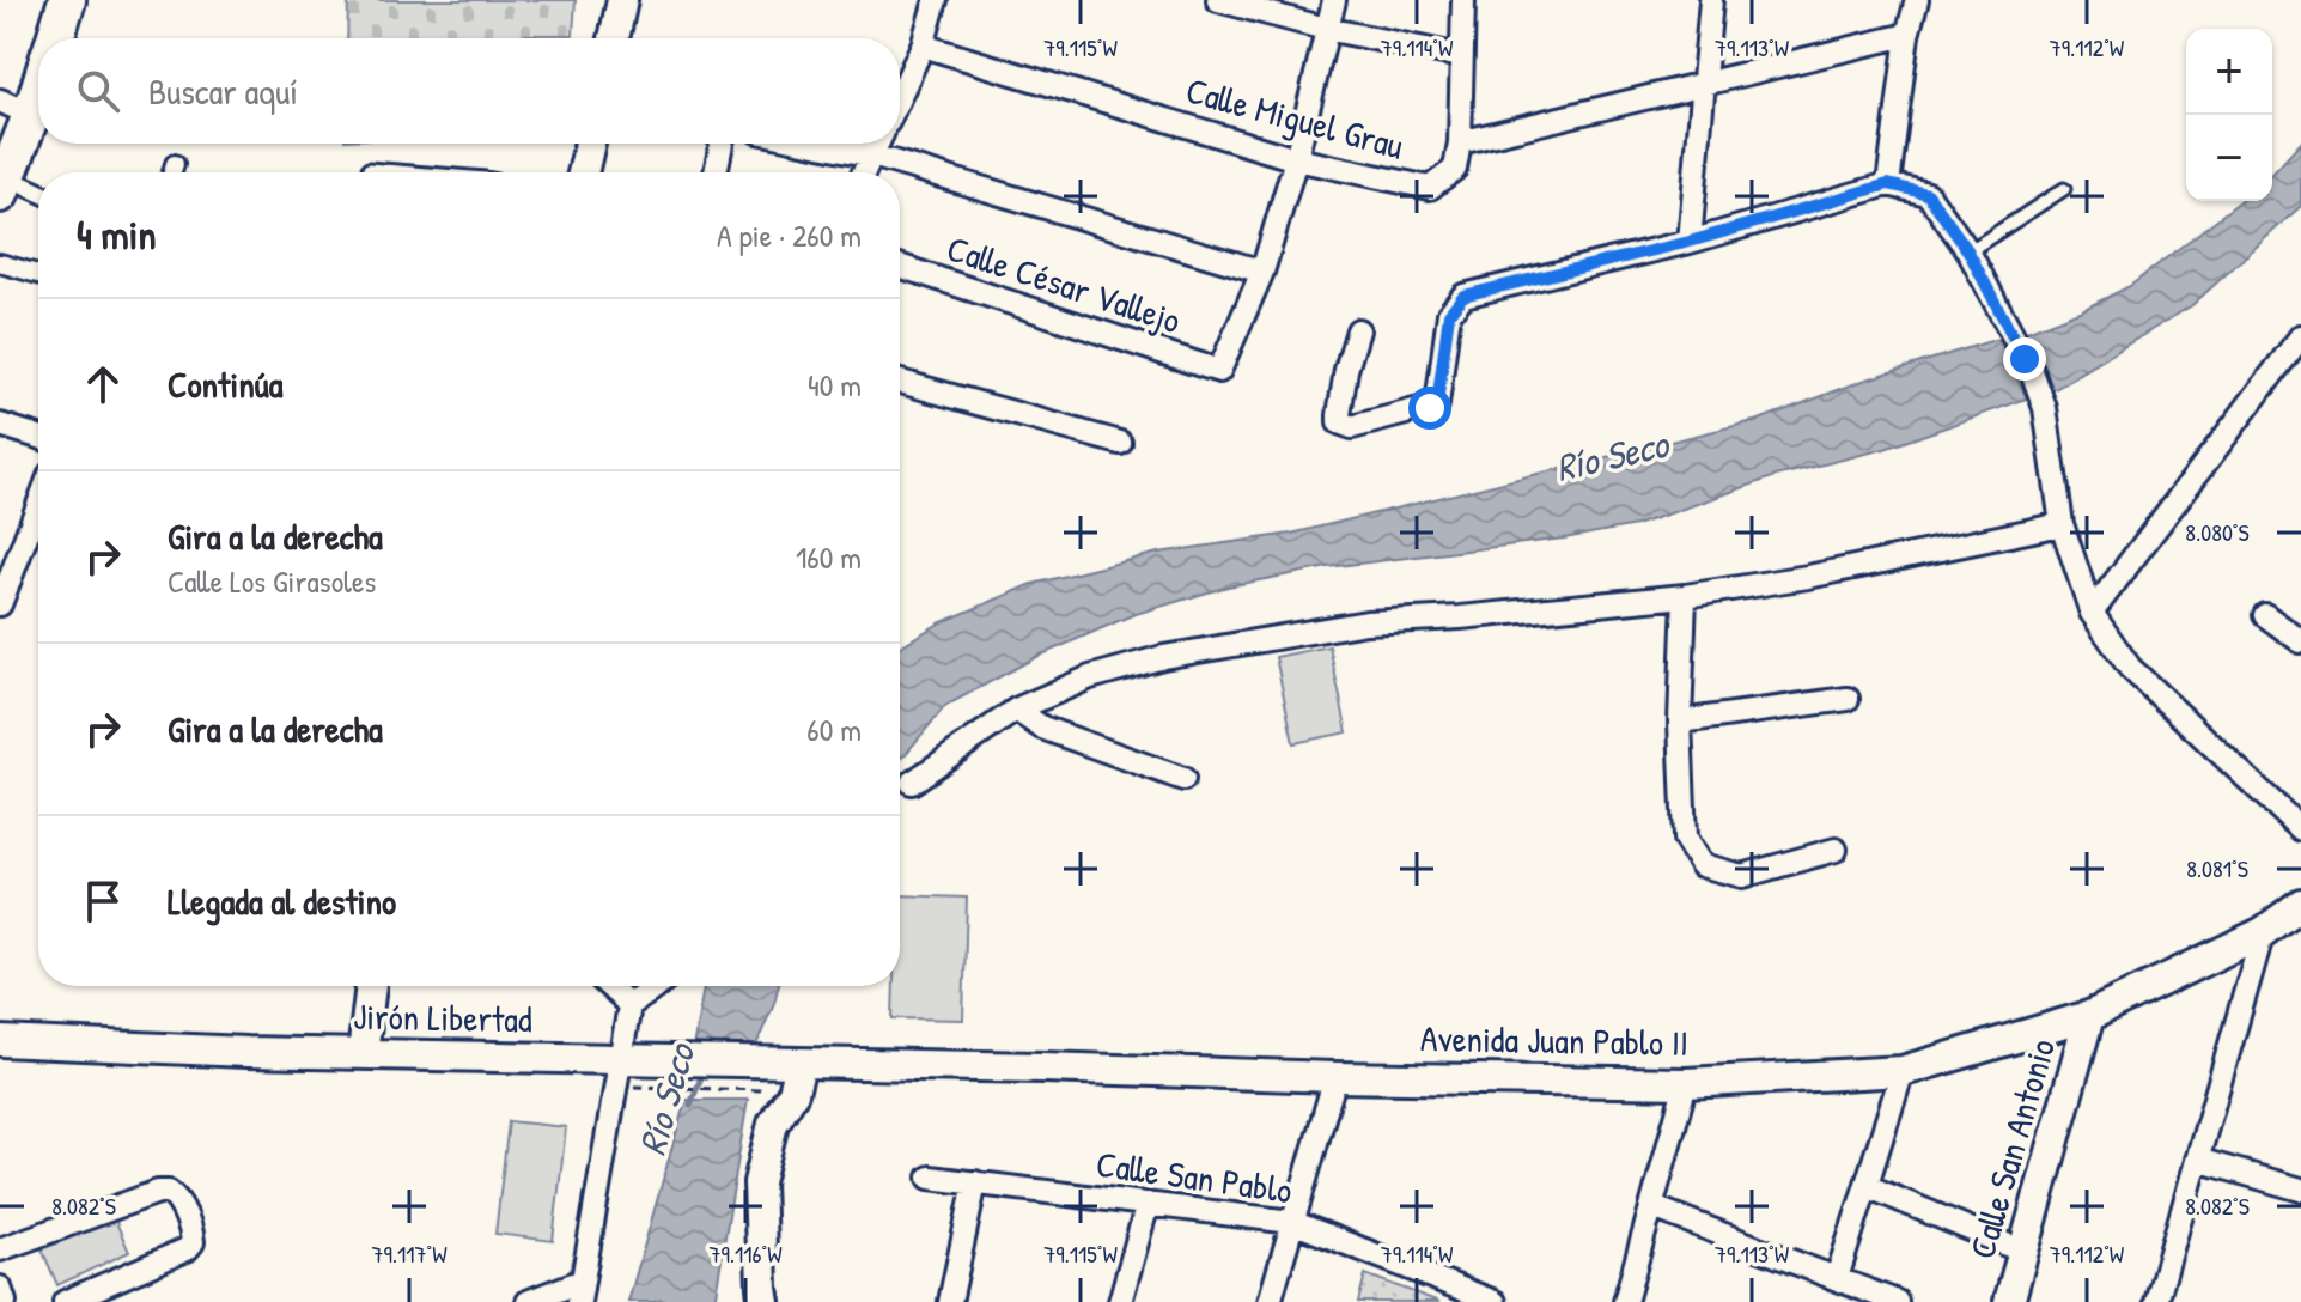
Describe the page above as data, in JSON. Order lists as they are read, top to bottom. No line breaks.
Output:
{"streets":{"street":["Calle Miguel Grau","Calle César Vallejo","Jirón Libertad","Avenida Juan Pablo II","Calle San Antonio","Calle San Pablo"]},"crossings":[["Jirón Libertad","Avenida Juan Pablo II"],["Avenida Juan Pablo II","Calle San Antonio"]],"water":["Río Seco"],"page":{"map_buttons":["+","−"],"search":"Buscar aquí","heading":["4 min","A pie · 260 m"],"list":[["Continúa","40 m"],["Gira a la derecha","Calle Los Girasoles","160 m"],["Gira a la derecha","60 m"],"Llegada al destino"]},"coordinates":["79.115°W","79.114°W","79.113°W","79.112°W","8.080°S","8.081°S","8.082°S","79.117°W","79.116°W"]}
